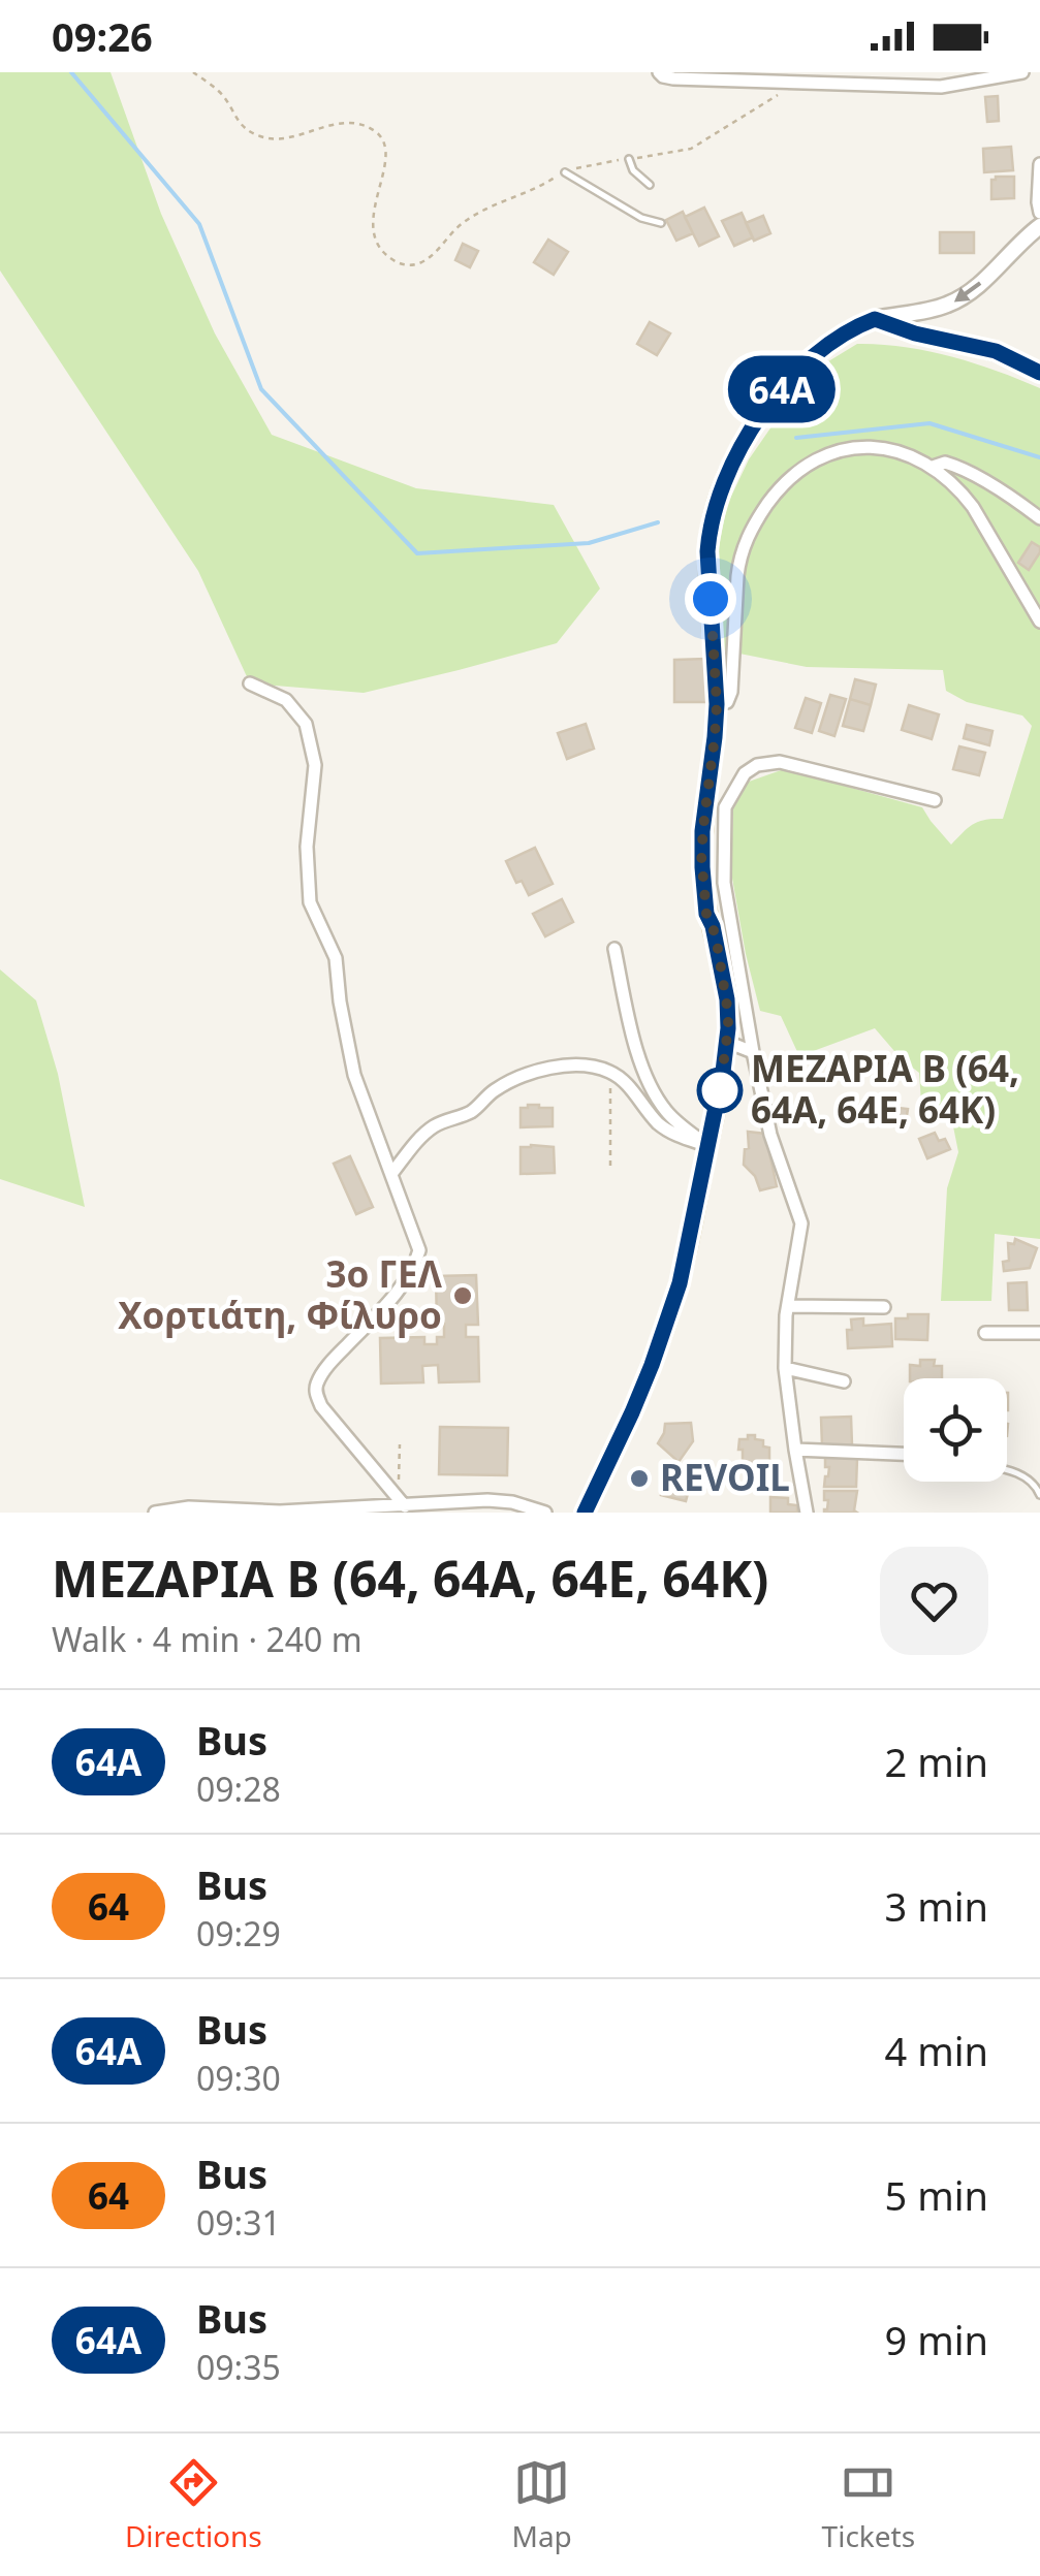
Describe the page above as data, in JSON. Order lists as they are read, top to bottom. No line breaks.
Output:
{"places":["ΜΕΖΑΡΙΑ B (64, 64Α, 64Ε, 64Κ)","3ο ΓΕΛ Χορτιάτη, Φίλυρο","REVOIL"],"lines":["bus line 64Α"],"page":{"status":"09:26","on_map":"64Α","heading":["ΜΕΖΑΡΙΑ B (64, 64Α, 64Ε, 64Κ)","Walk · 4 min · 240 m"],"list":[{"mark":"64Α","name":"Bus","note":"09:28","value":"2 min"},{"mark":"64","name":"Bus","note":"09:29","value":"3 min"},{"mark":"64Α","name":"Bus","note":"09:30","value":"4 min"},{"mark":"64","name":"Bus","note":"09:31","value":"5 min"},{"mark":"64Α","name":"Bus","note":"09:35","value":"9 min"}],"tabs":["Directions","Map","Tickets"]}}
